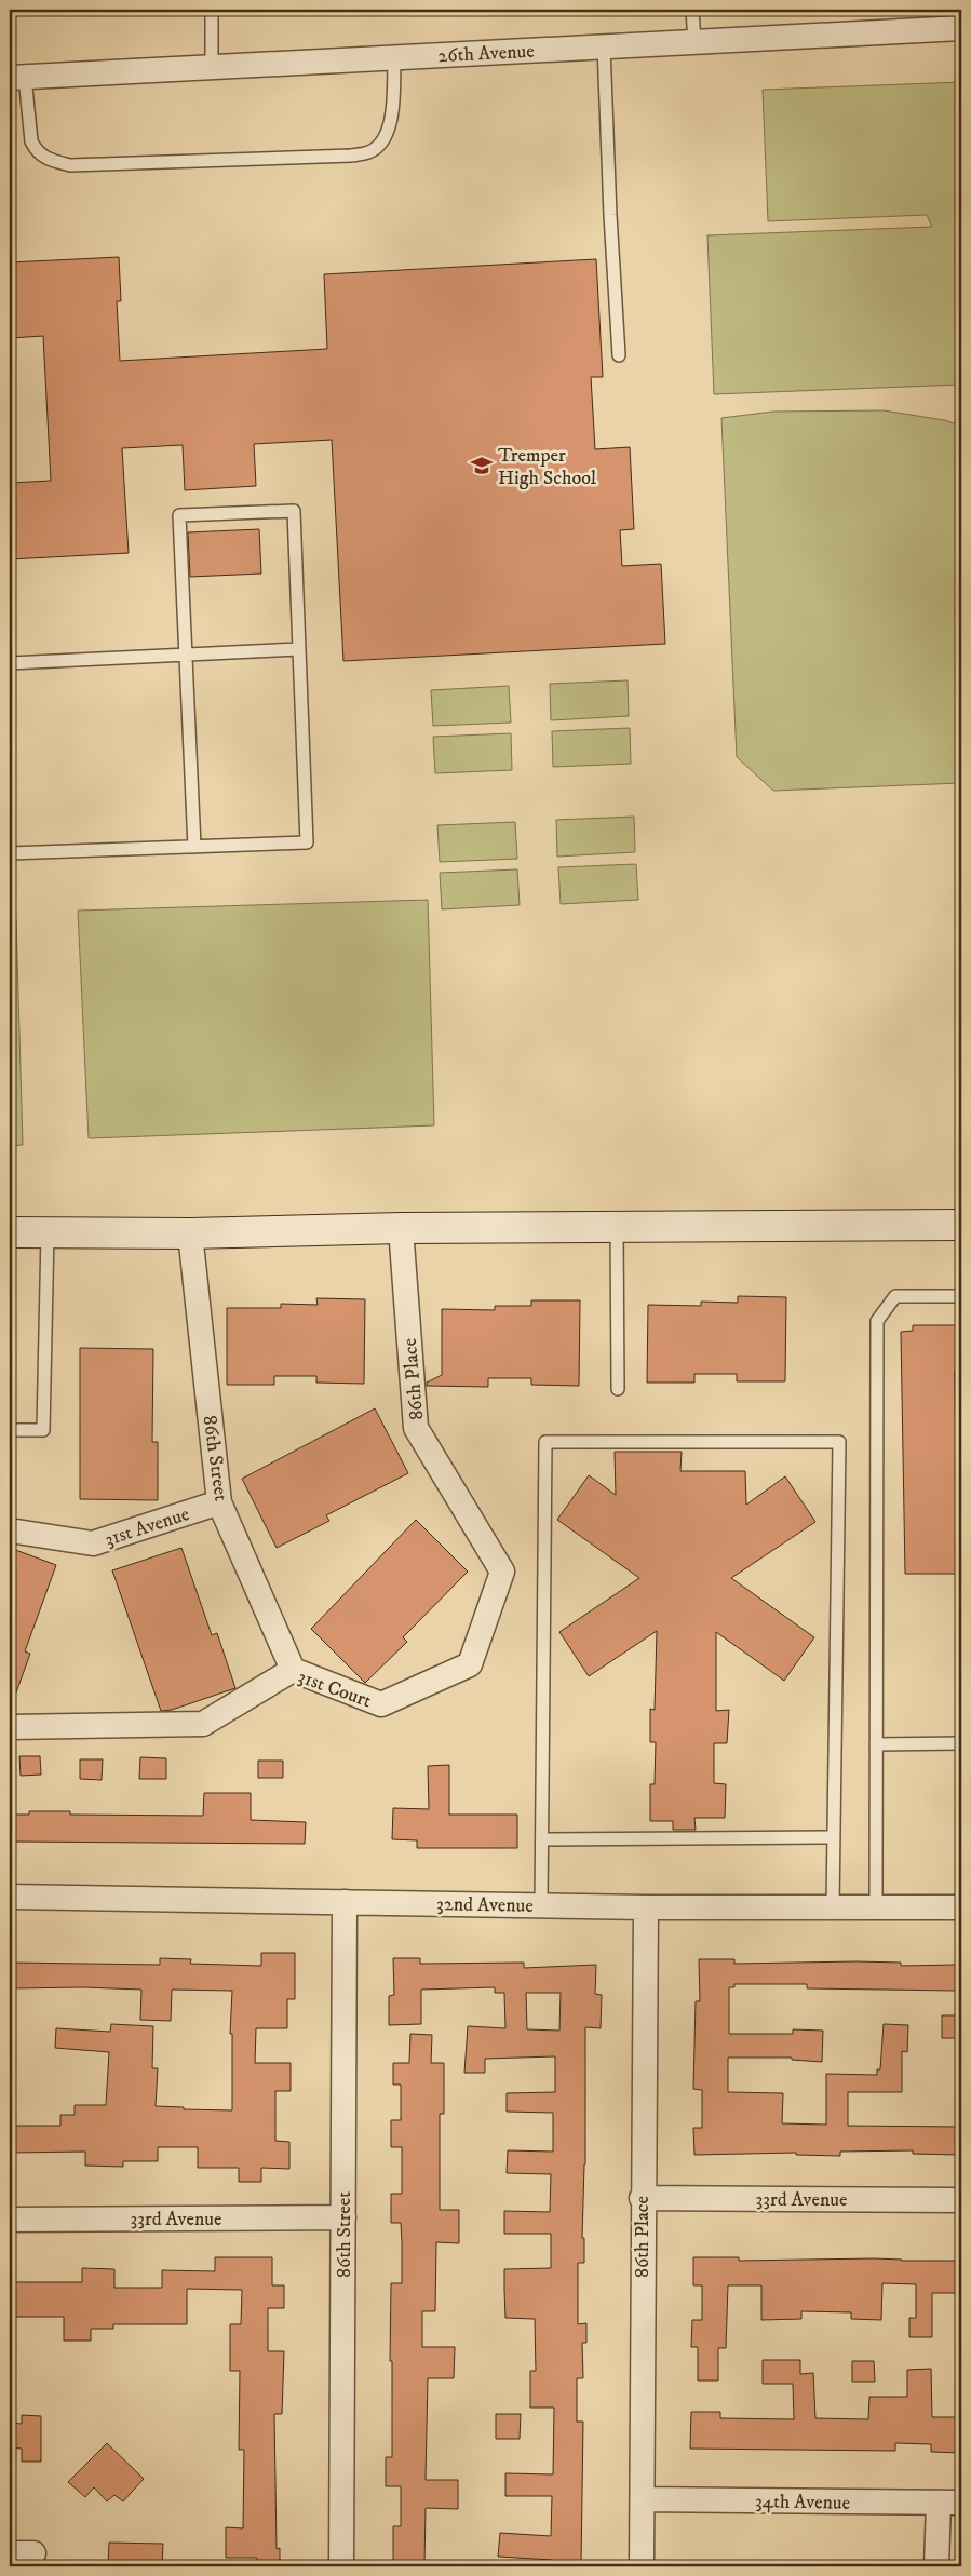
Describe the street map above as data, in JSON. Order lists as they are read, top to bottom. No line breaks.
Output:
{"streets":{"street":["26th Avenue","86th Place","86th Street","31st Avenue","31st Court","32nd Avenue","33rd Avenue","34th Avenue"]},"crossings":[["86th Place","31st Court"],["86th Place","32nd Avenue"],["86th Place","33rd Avenue"],["86th Place","34th Avenue"],["86th Street","31st Avenue"],["86th Street","31st Court"],["86th Street","32nd Avenue"],["86th Street","33rd Avenue"]],"places":{"school or university":["Tremper High School"]}}
